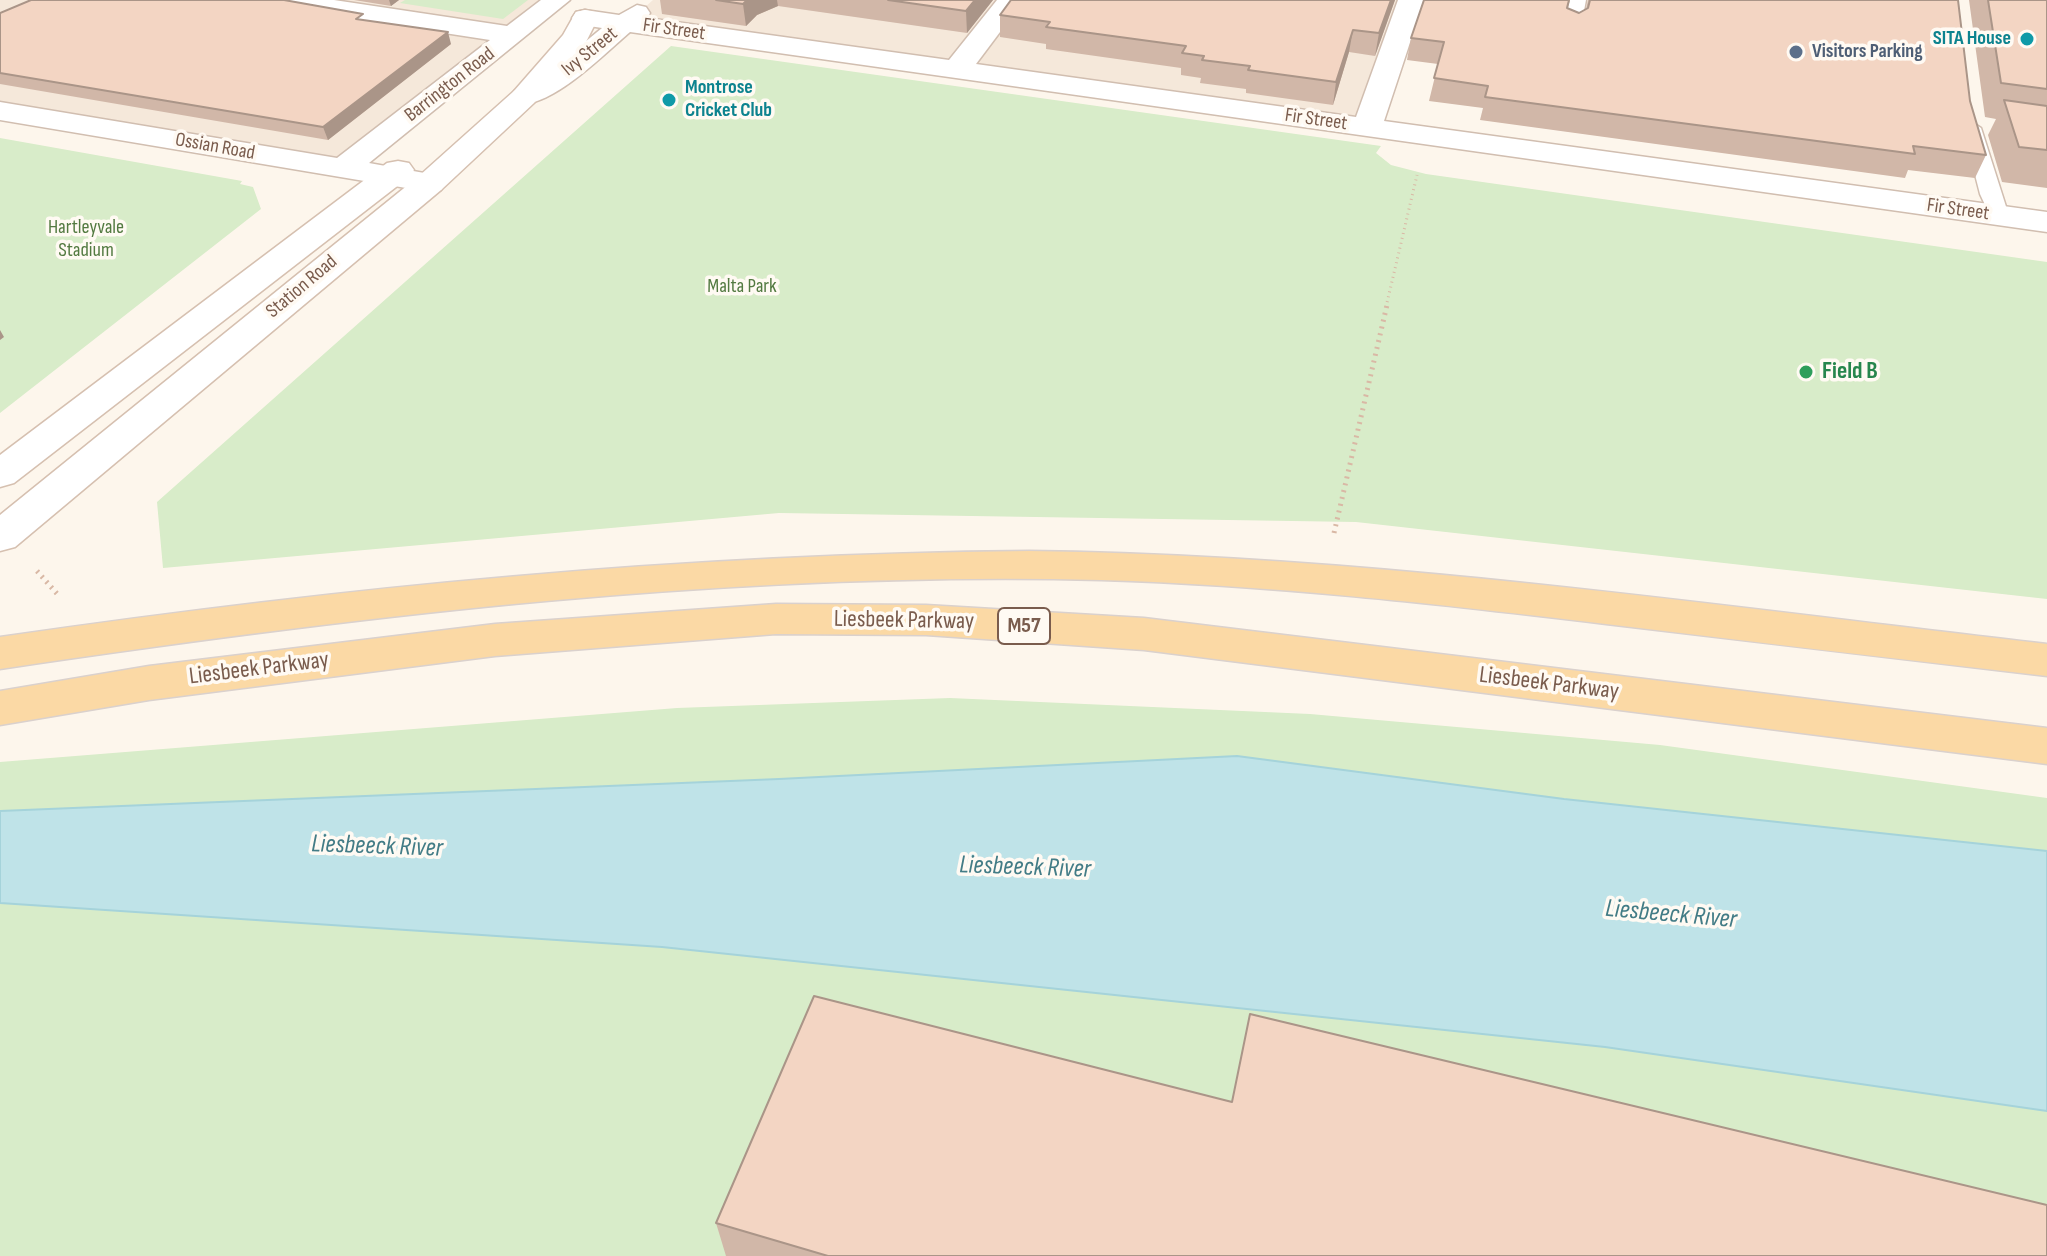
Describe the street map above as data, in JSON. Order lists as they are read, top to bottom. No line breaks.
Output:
{"streets":{"main road":["Liesbeek Parkway","M57"],"street":["Fir Street","Ivy Street","Barrington Road","Ossian Road","Station Road"]},"crossings":[["Fir Street","Ivy Street"],["Fir Street","Station Road"],["Ivy Street","Station Road"],["Barrington Road","Ossian Road"],["Ossian Road","Station Road"]],"water":["Liesbeeck River"],"parks":["Hartleyvale Stadium","Malta Park"],"places":["SITA House","Visitors Parking","Montrose Cricket Club","Field B"]}
